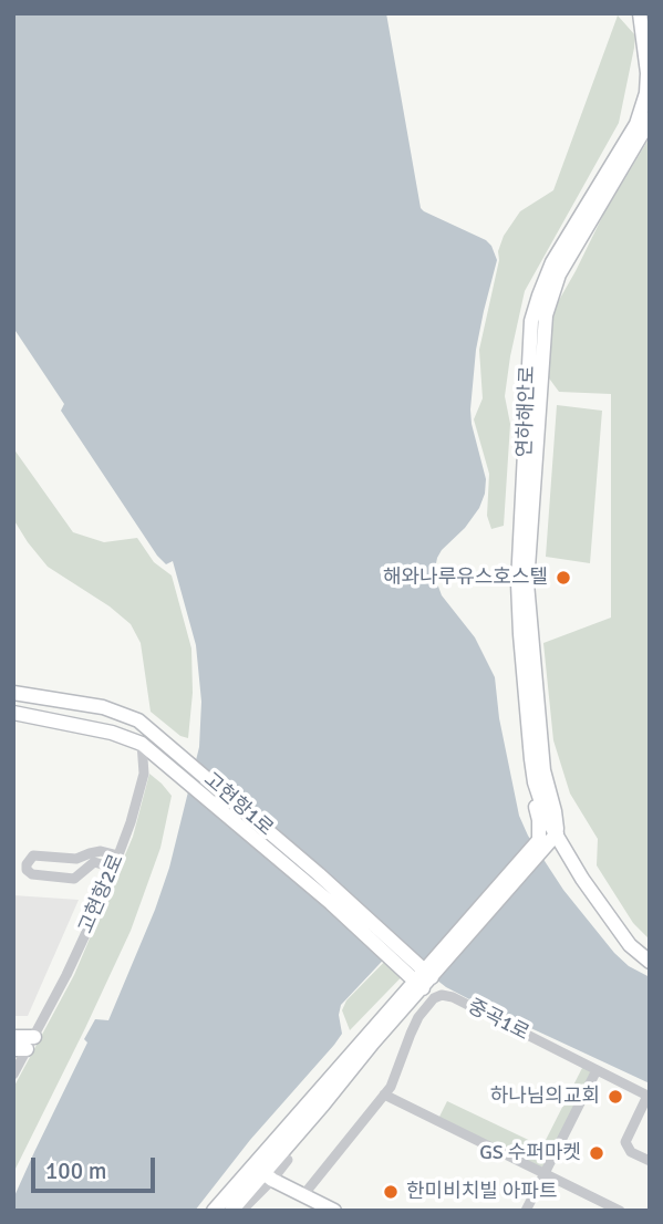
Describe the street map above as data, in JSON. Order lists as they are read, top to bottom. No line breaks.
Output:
{"streets":{"street":["연하해안로","고현항1로","고현항2로","중곡1로"]},"crossings":[["고현항1로","고현항2로"]],"places":["해와나루유스호스텔","하나님의교회","GS 수퍼마켓","한미비치빌 아파트"],"scale_bar":"100 m"}
